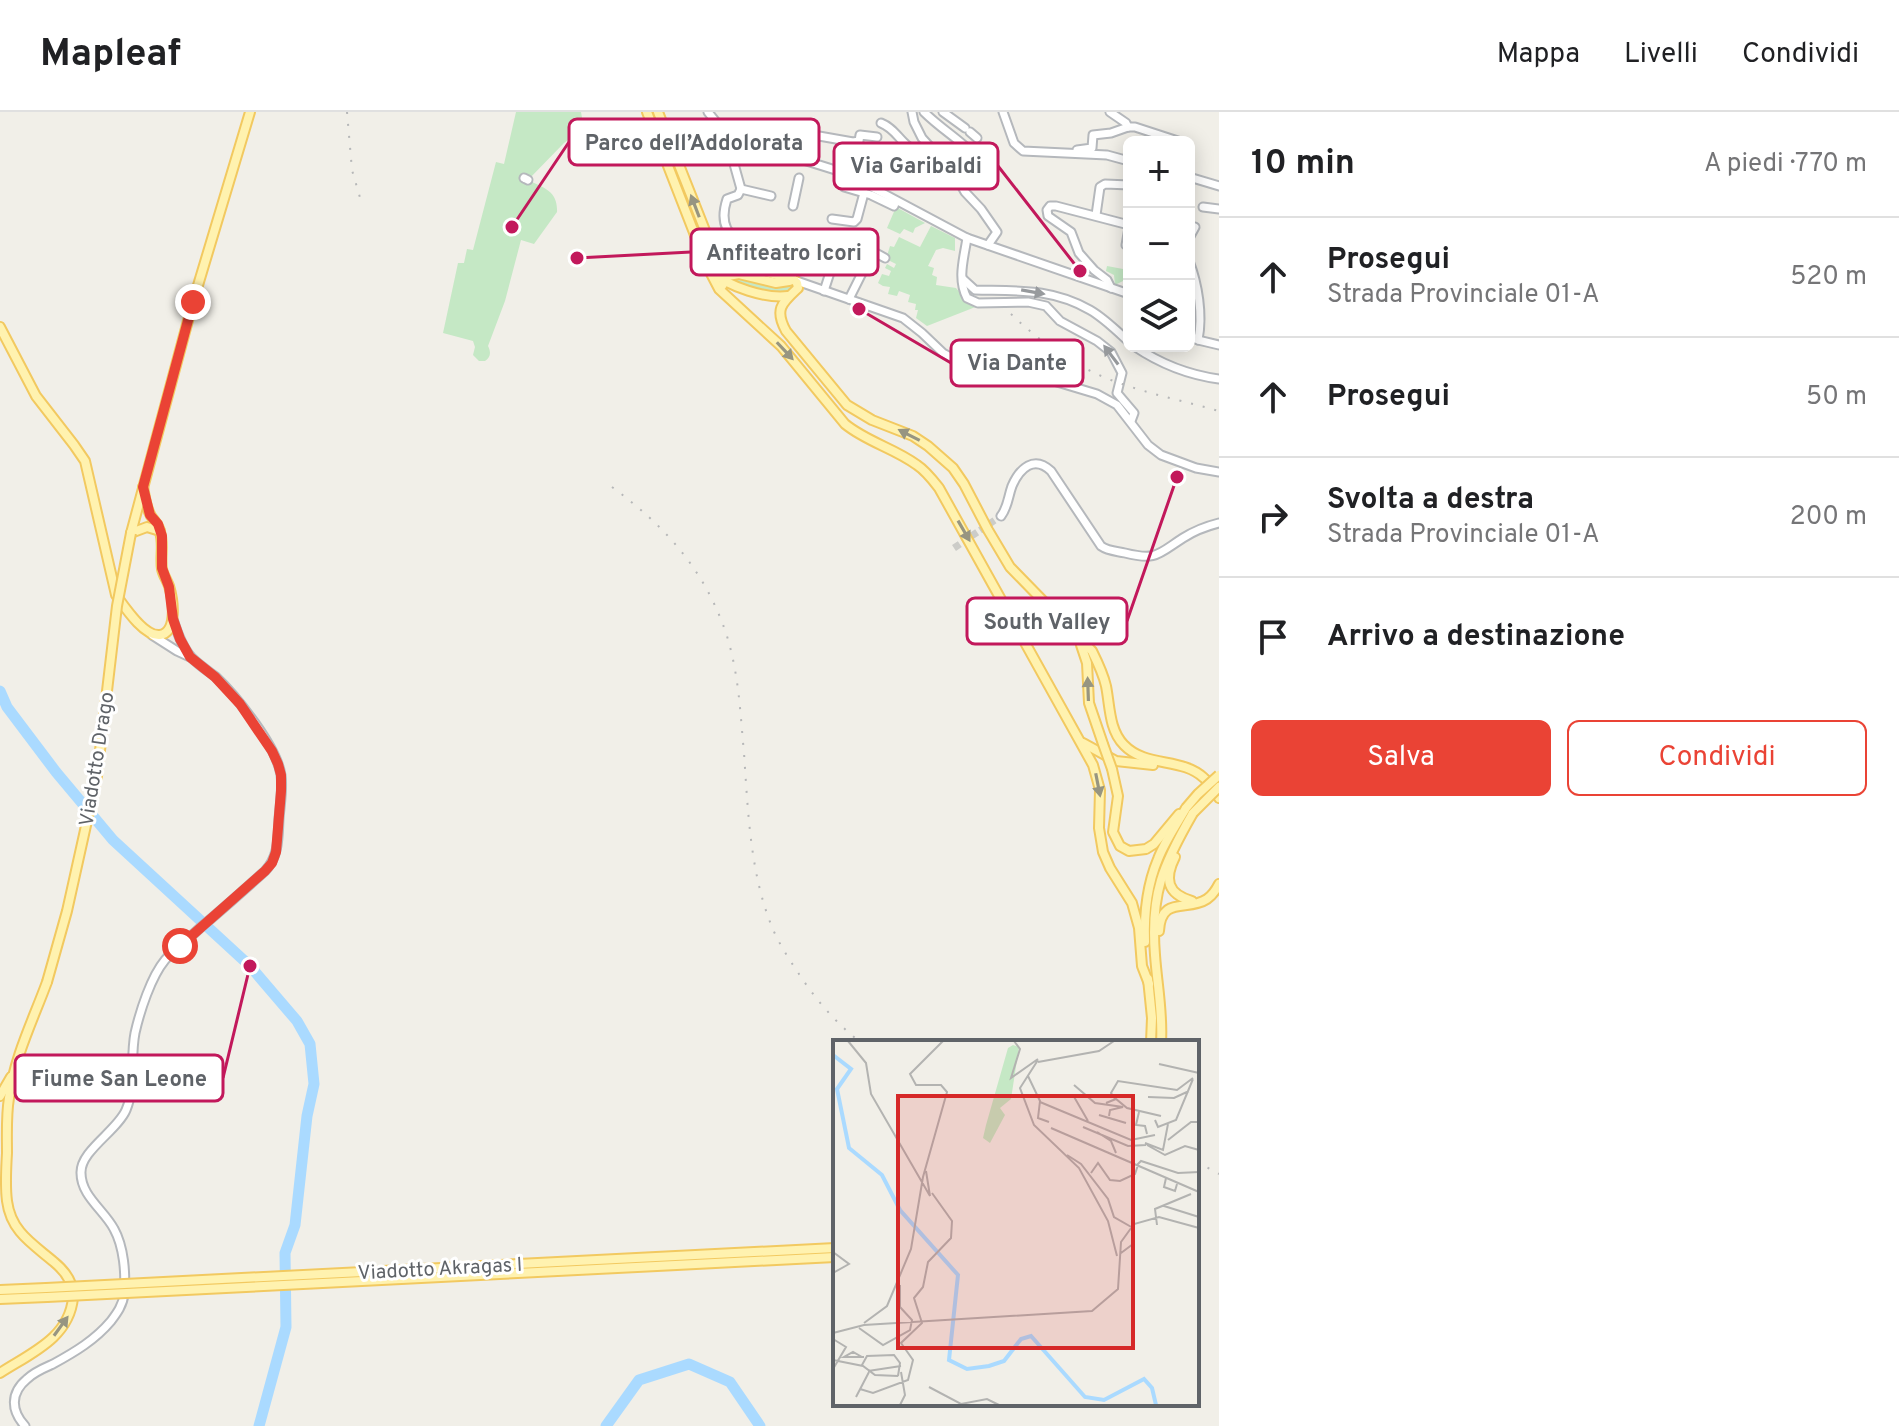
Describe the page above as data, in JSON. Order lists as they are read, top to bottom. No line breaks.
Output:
{"streets":{"main road":["Viadotto Drago","Viadotto Akragas I"]},"places":["Parco dell’Addolorata","Anfiteatro Icori","Via Garibaldi","Via Dante","South Valley","Fiume San Leone"],"page":{"header":"Mapleaf","nav":["Mappa","Livelli","Condividi"],"heading":["10 min","A piedi · 770 m"],"map_buttons":["+","−"],"list":[["Prosegui","Strada Provinciale 01-A","520 m"],["Prosegui","50 m"],["Svolta a destra","Strada Provinciale 01-A","200 m"],"Arrivo a destinazione"],"buttons":["Salva","Condividi"]}}
